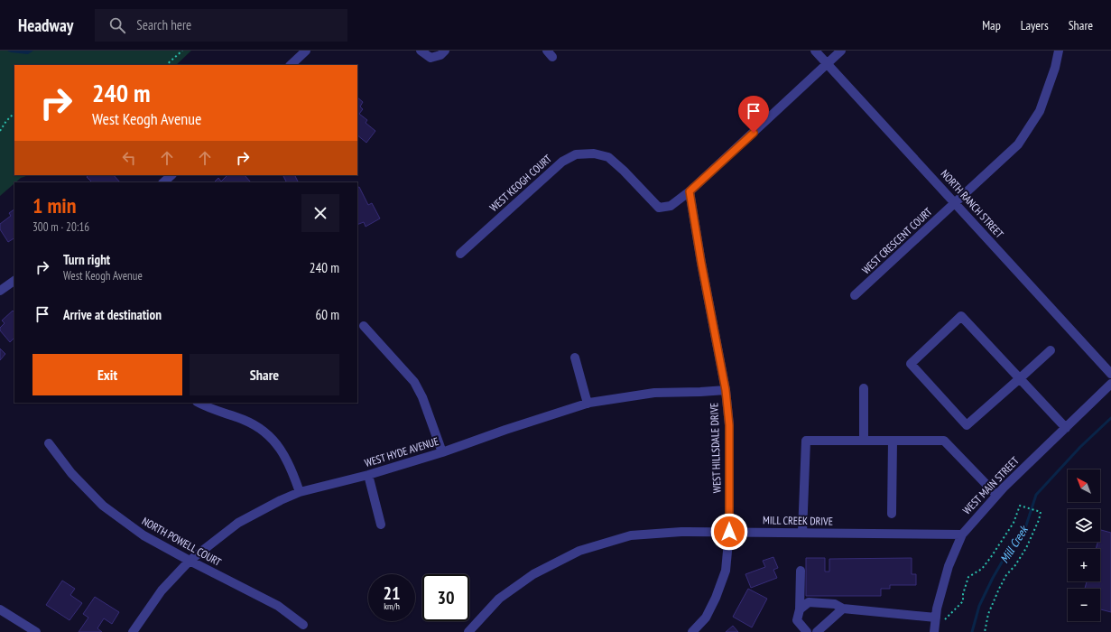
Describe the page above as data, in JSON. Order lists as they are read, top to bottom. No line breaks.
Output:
{"streets":{"street":["WEST KEOGH COURT","NORTH RANCH STREET","WEST CRESCENT COURT","WEST HILLSDALE DRIVE","WEST HYDE AVENUE","WEST MAIN STREET","MILL CREEK DRIVE","NORTH POWELL COURT"]},"crossings":[["WEST KEOGH COURT","WEST HILLSDALE DRIVE"],["NORTH RANCH STREET","WEST CRESCENT COURT"],["WEST HILLSDALE DRIVE","WEST HYDE AVENUE"],["WEST HILLSDALE DRIVE","MILL CREEK DRIVE"],["WEST HYDE AVENUE","NORTH POWELL COURT"],["WEST MAIN STREET","MILL CREEK DRIVE"]],"water":["Mill Creek"],"north":"top left","page":{"header":"Headway","search":"Search here","nav":["Map","Layers","Share"],"turn":["240 m","West Keogh Avenue"],"heading":["1 min","300 m · 20:16"],"list":[{"name":"Turn right","note":"West Keogh Avenue","value":"240 m"},{"name":"Arrive at destination","value":"60 m"}],"buttons":["Exit","Share"],"map_buttons":["+","−"],"speed":"21 km/h","limit":"30"}}
